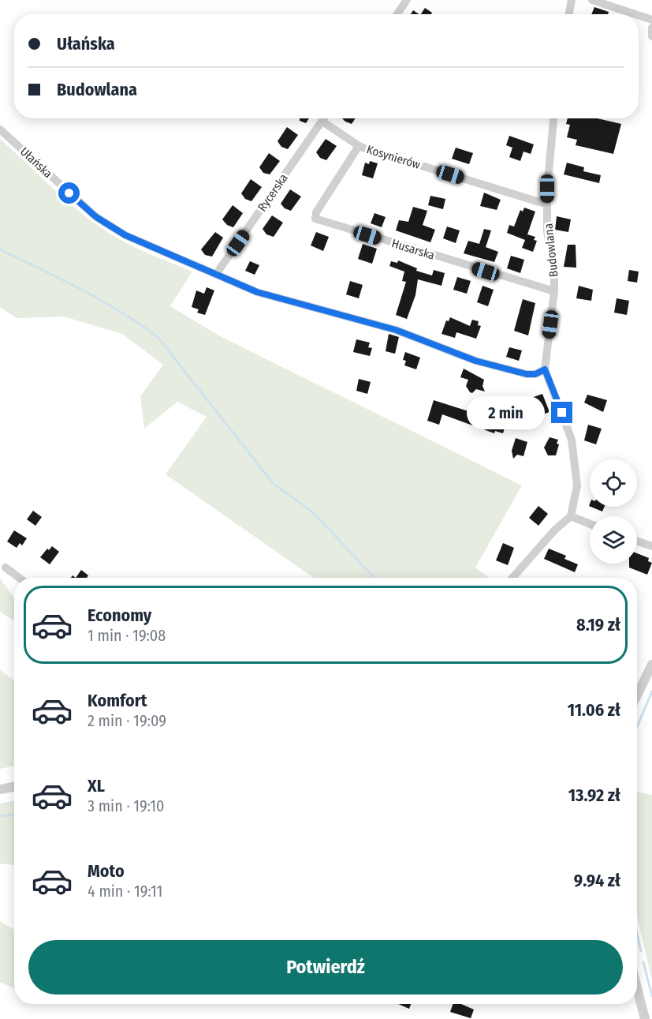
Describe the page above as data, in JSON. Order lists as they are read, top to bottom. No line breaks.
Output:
{"streets":{"street":["Kosynierów","Ułańska","Rycerska","Husarska","Budowlana"]},"crossings":[["Kosynierów","Husarska"],["Kosynierów","Budowlana"],["Ułańska","Rycerska"],["Ułańska","Budowlana"],["Husarska","Budowlana"]],"page":{"banner":["Ułańska","Budowlana"],"bubble":"2 min","list":[{"name":"Economy","note":"1 min · 19:08","value":"8.19 zł"},{"name":"Komfort","note":"2 min · 19:09","value":"11.06 zł"},{"name":"XL","note":"3 min · 19:10","value":"13.92 zł"},{"name":"Moto","note":"4 min · 19:11","value":"9.94 zł"}],"buttons":"Potwierdź"}}
